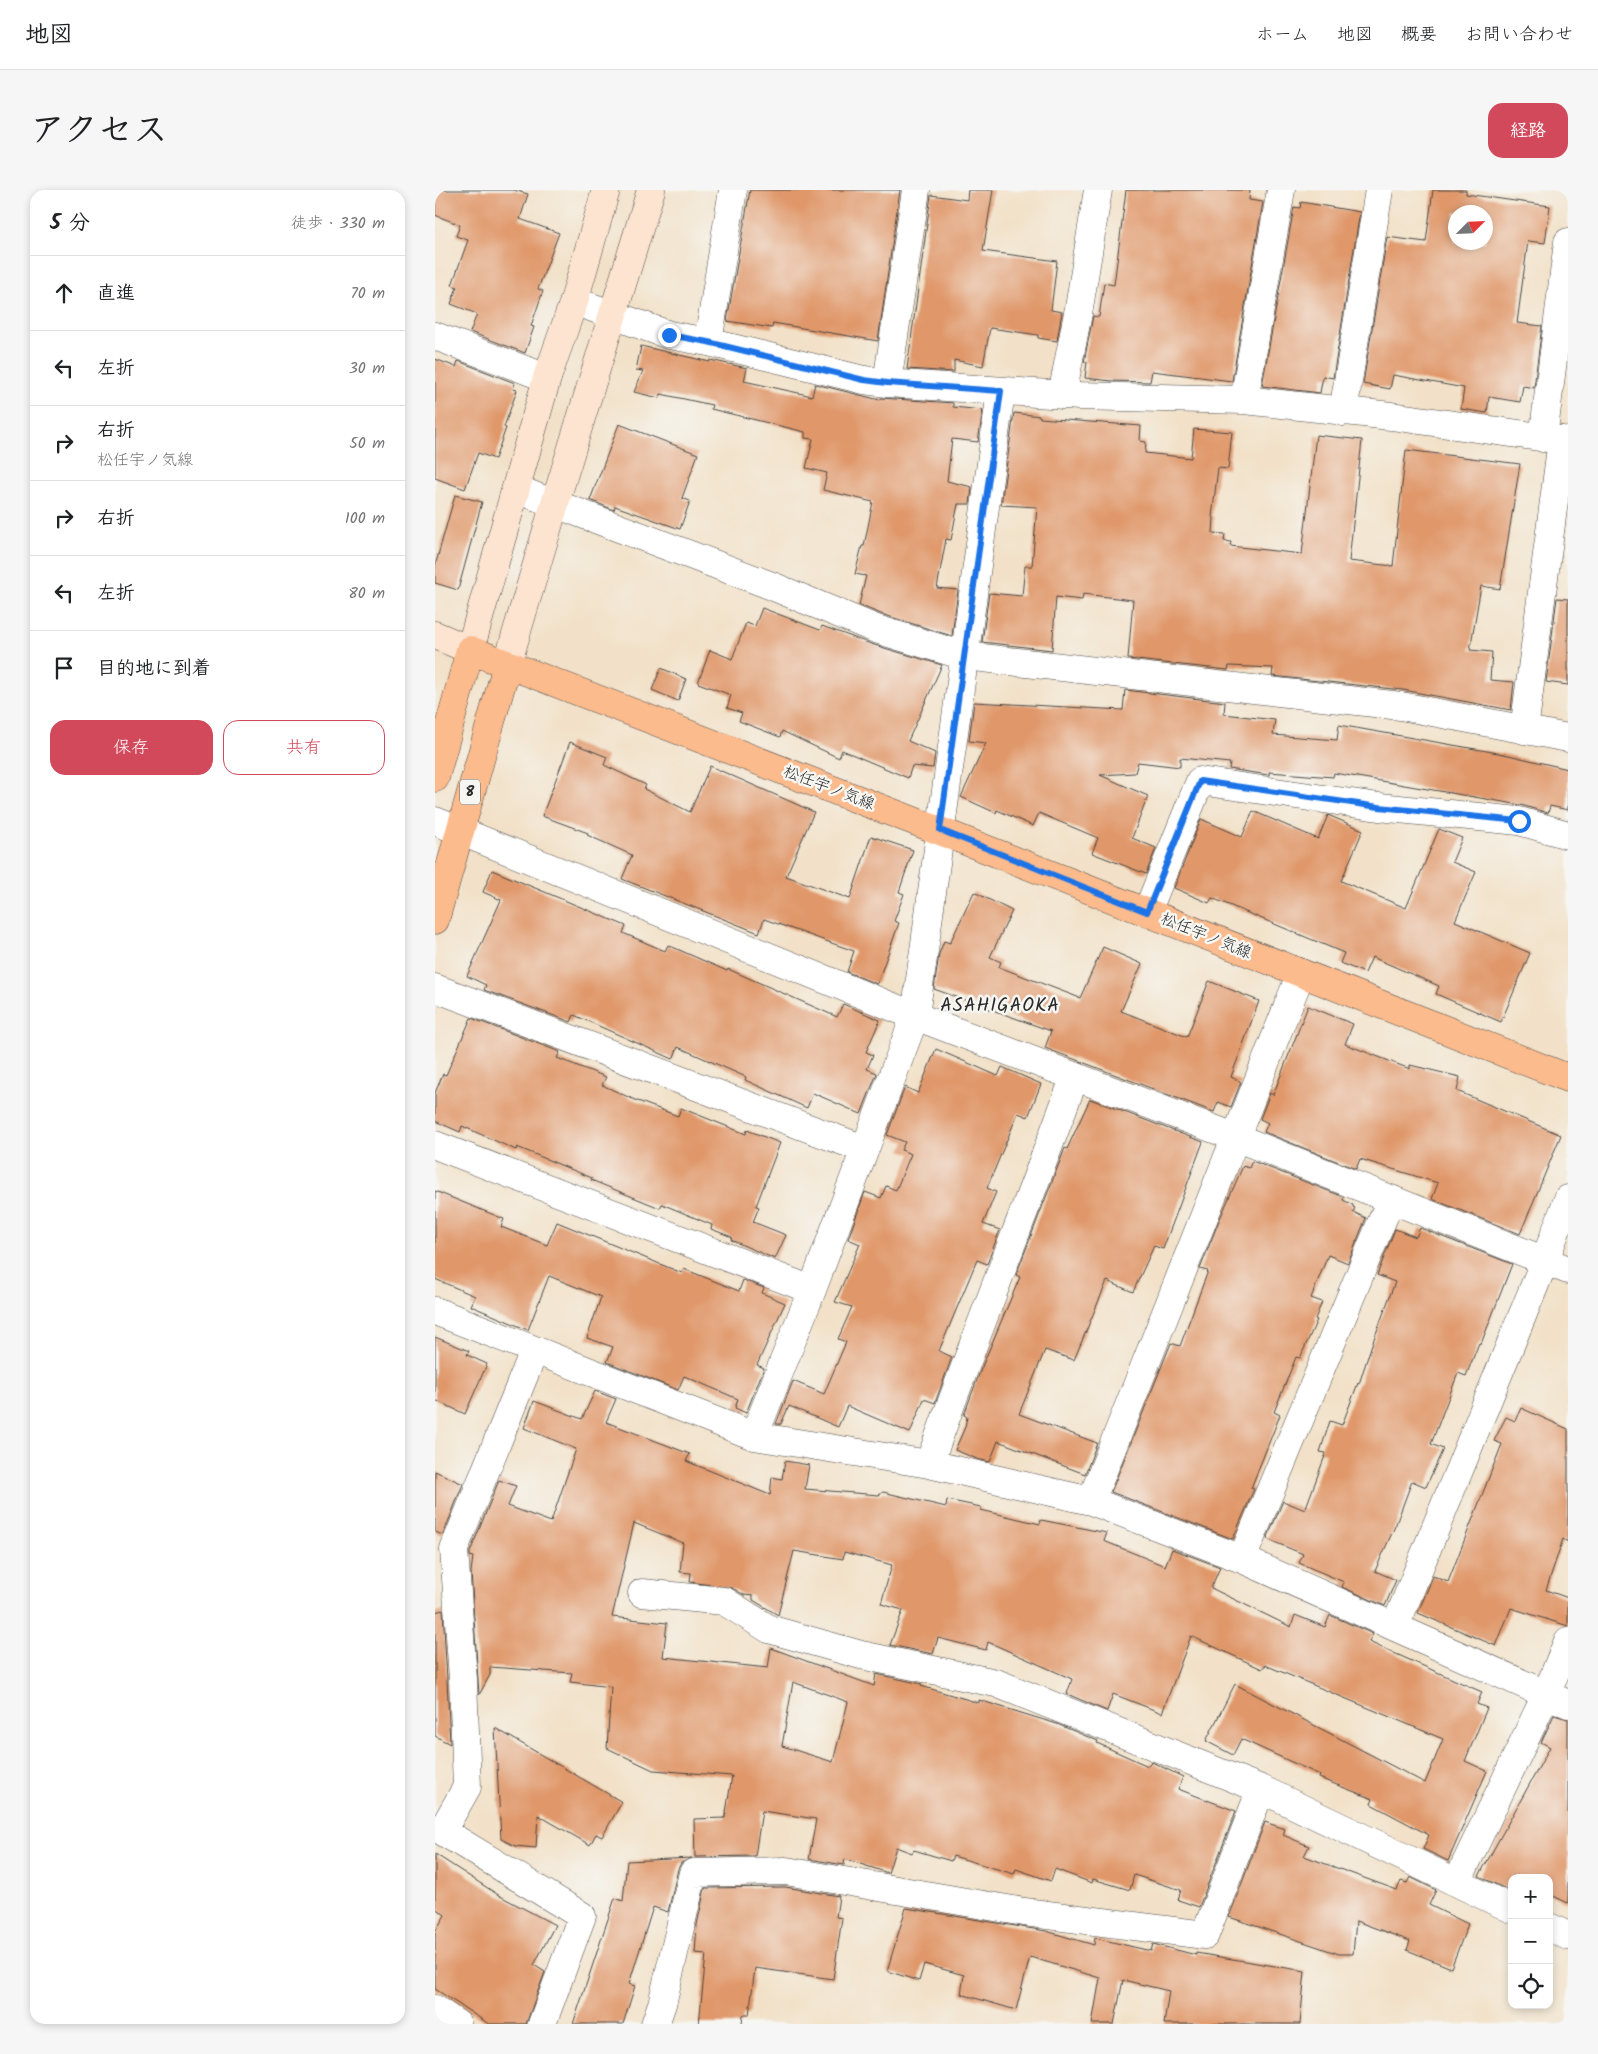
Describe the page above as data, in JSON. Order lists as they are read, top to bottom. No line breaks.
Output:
{"streets":{"main road":["松任宇ノ気線","8"]},"crossings":[["松任宇ノ気線","8"]],"districts":["ASAHIGAOKA"],"north":"top right","page":{"header":"地図","nav":["ホーム","地図","概要","お問い合わせ"],"title":"アクセス","buttons":["経路",["保存","共有"]],"heading":["5 分","徒歩 · 330 m"],"list":[["直進","70 m"],["左折","30 m"],["右折","松任宇ノ気線","50 m"],["右折","100 m"],["左折","80 m"],"目的地に到着"],"map_buttons":["+","−"]}}
